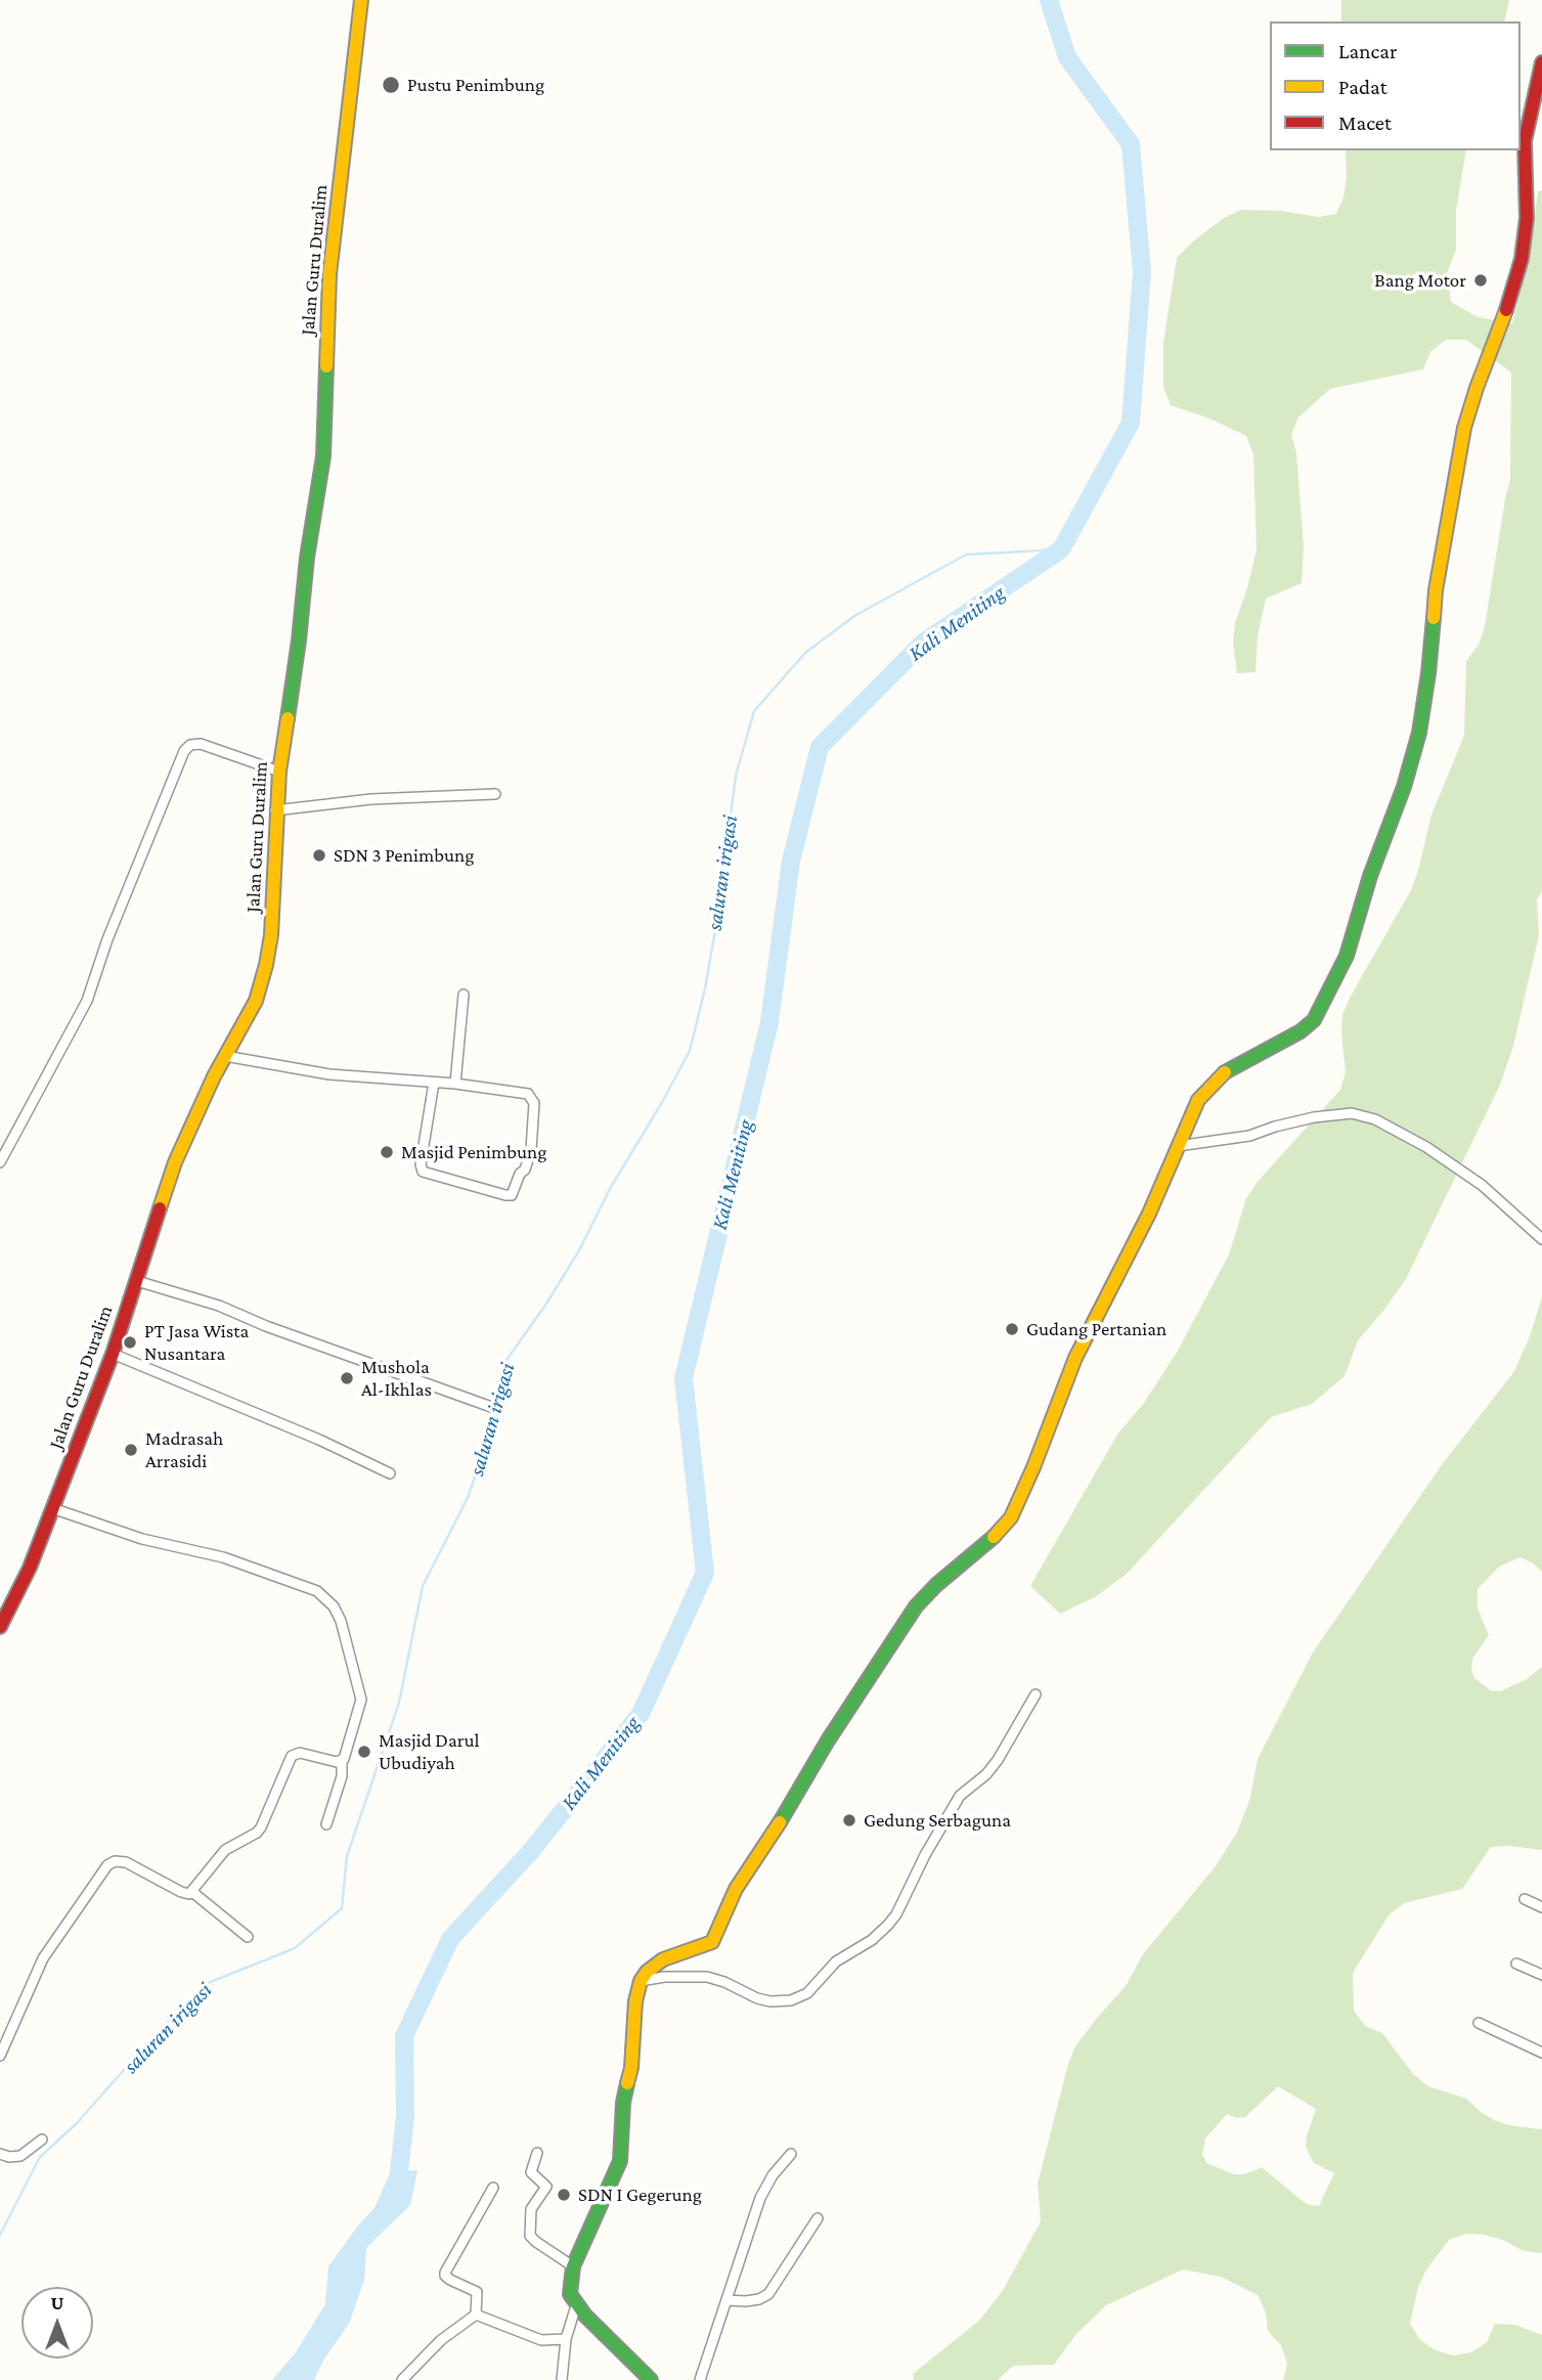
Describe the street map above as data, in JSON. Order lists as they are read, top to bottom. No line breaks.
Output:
{"streets":{"street":["Jalan Guru Duralim"]},"water":["Kali Meniting","saluran irigasi"],"places":["Pustu Penimbung","Bang Motor","SDN 3 Penimbung","Masjid Penimbung","Gudang Pertanian","PT Jasa Wista Nusantara","Mushola Al-Ikhlas","Madrasah Arrasidi","Masjid Darul Ubudiyah","Gedung Serbaguna","SDN I Gegerung"],"legend":["Lancar","Padat","Macet"],"north":"top"}
